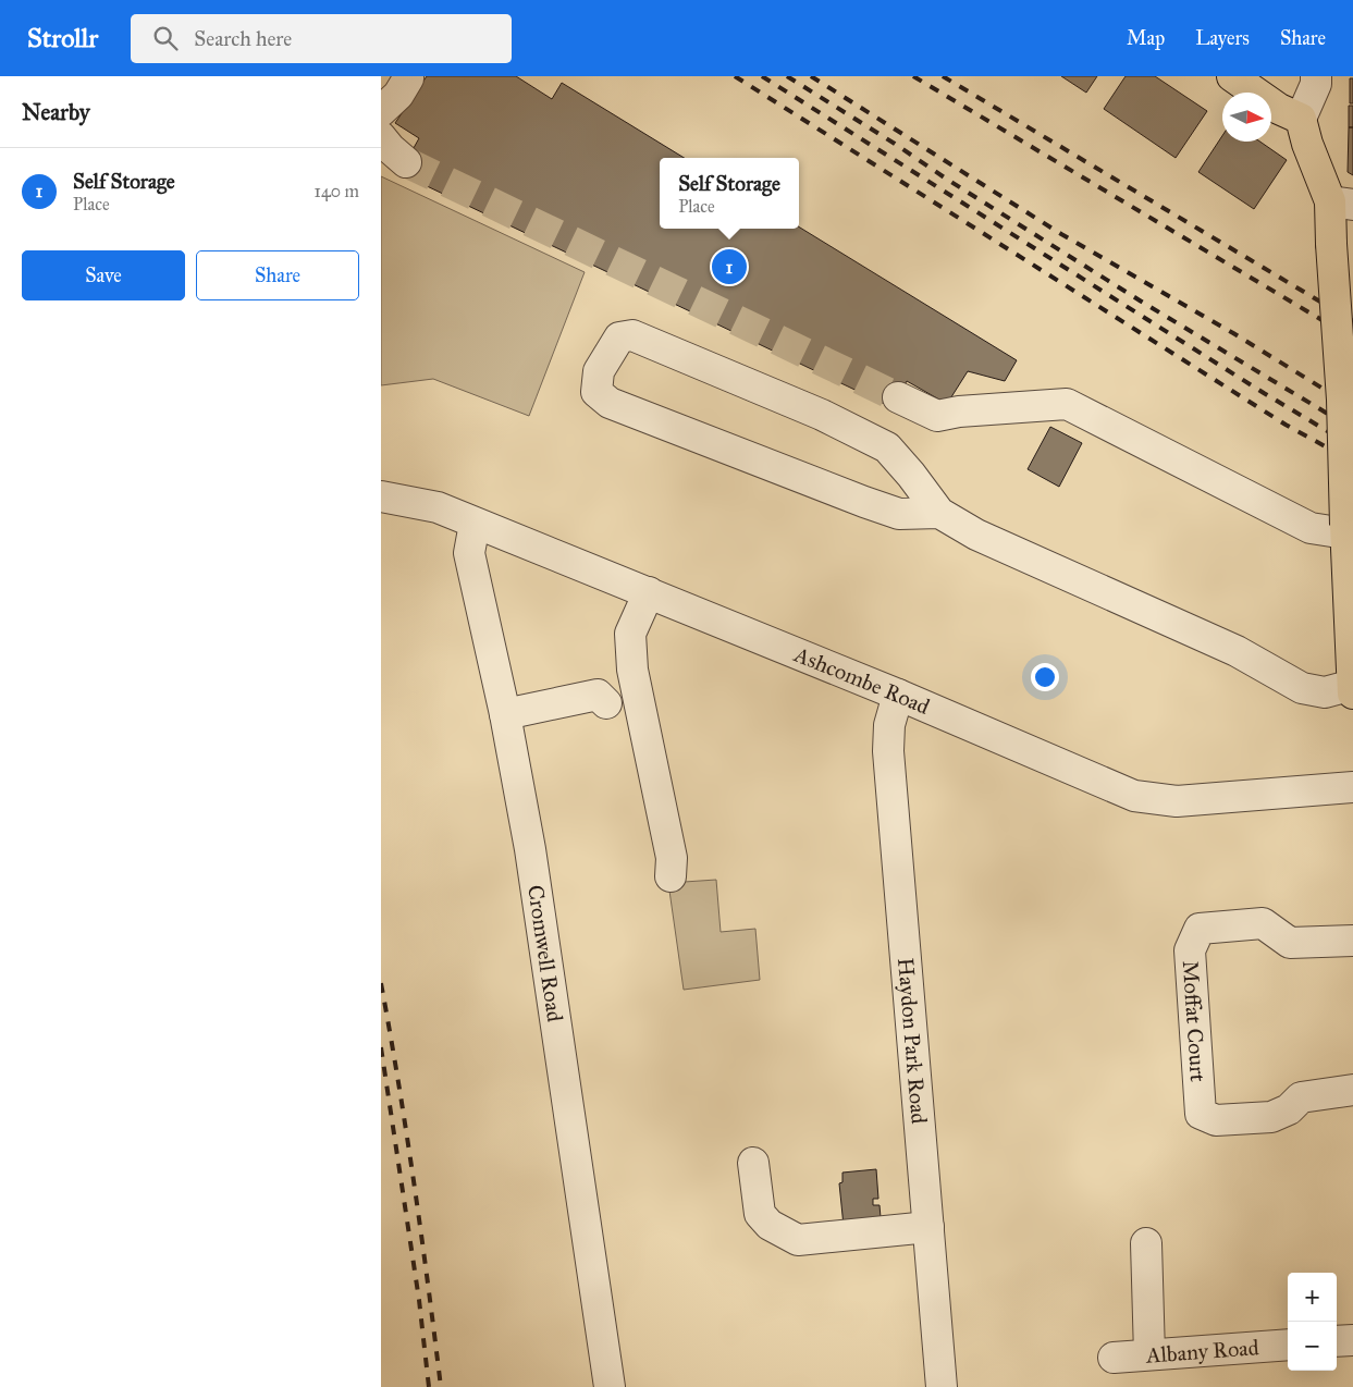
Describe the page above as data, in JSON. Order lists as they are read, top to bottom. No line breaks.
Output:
{"streets":{"street":["Ashcombe Road","Cromwell Road","Moffat Court","Haydon Park Road","Albany Road"]},"crossings":[["Ashcombe Road","Cromwell Road"],["Ashcombe Road","Haydon Park Road"]],"north":"right","page":{"header":"Strollr","search":"Search here","nav":["Map","Layers","Share"],"heading":"Nearby","list":[{"mark":"1","name":"Self Storage","note":"Place","value":"140 m"}],"popup":["Self Storage","Place"],"buttons":["Save","Share"],"pins":"1","map_buttons":["+","−"]}}
